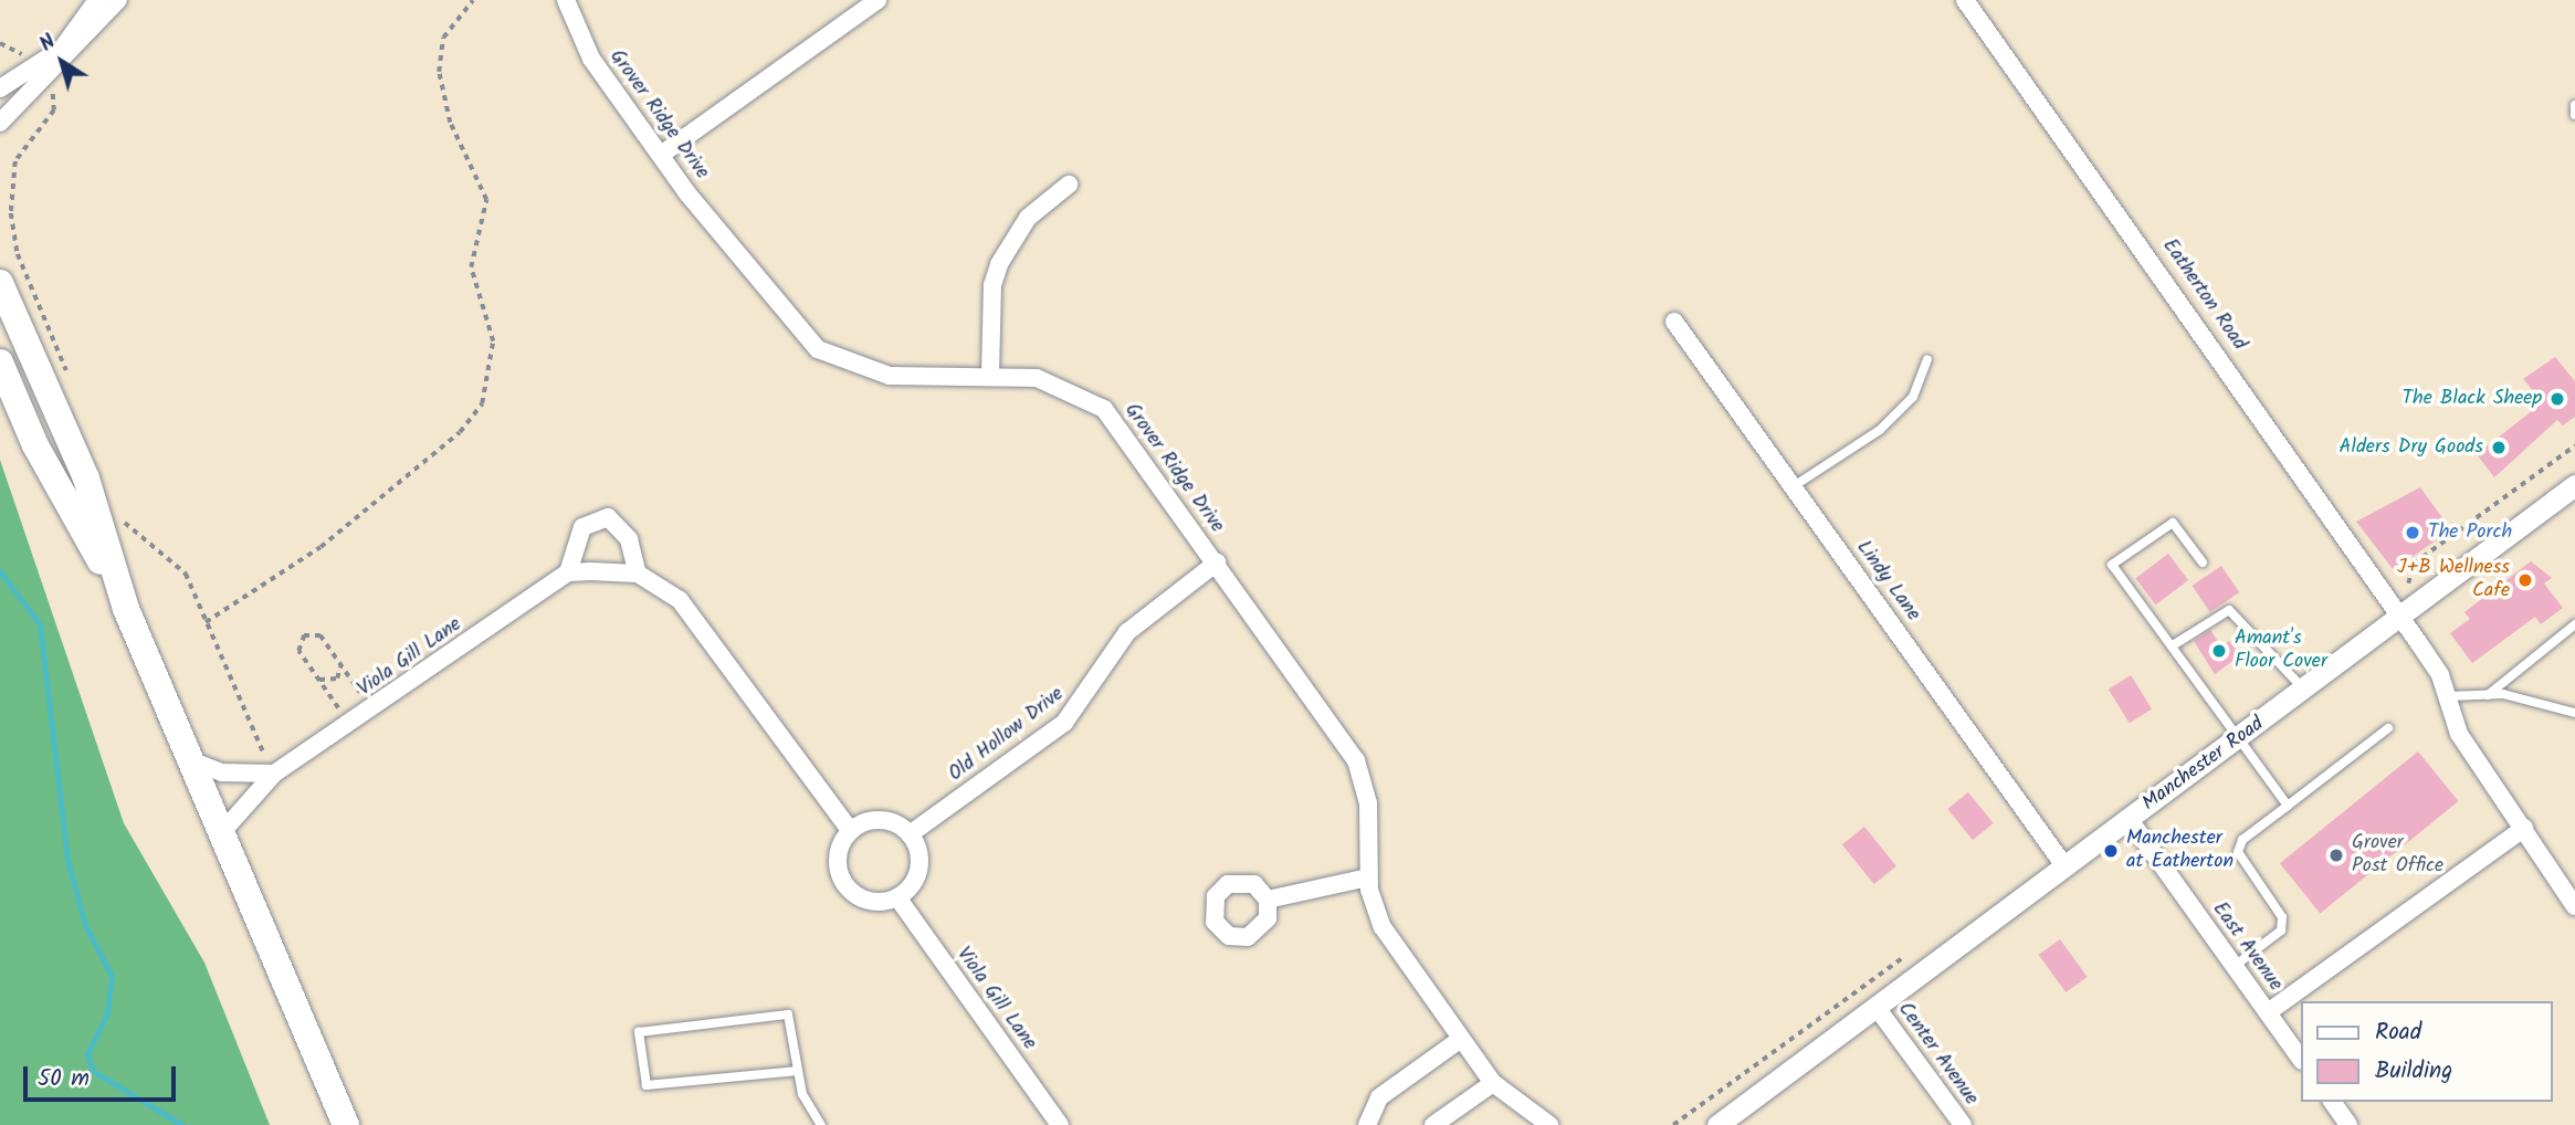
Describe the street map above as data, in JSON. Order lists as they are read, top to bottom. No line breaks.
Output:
{"streets":{"street":["Grover Ridge Drive","Eatherton Road","Lindy Lane","Viola Gill Lane","Old Hollow Drive","Manchester Road","East Avenue","Center Avenue"]},"crossings":[["Grover Ridge Drive","Old Hollow Drive"],["Eatherton Road","Manchester Road"],["Lindy Lane","Manchester Road"],["Viola Gill Lane","Old Hollow Drive"],["Manchester Road","East Avenue"],["Manchester Road","Center Avenue"]],"places":["The Black Sheep","Alders Dry Goods","The Porch","J+B Wellness Cafe","Amant's Floor Cover","Manchester at Eatherton","Grover Post Office"],"legend":["Road","Building"],"scale_bar":"50 m","north":"top left"}
